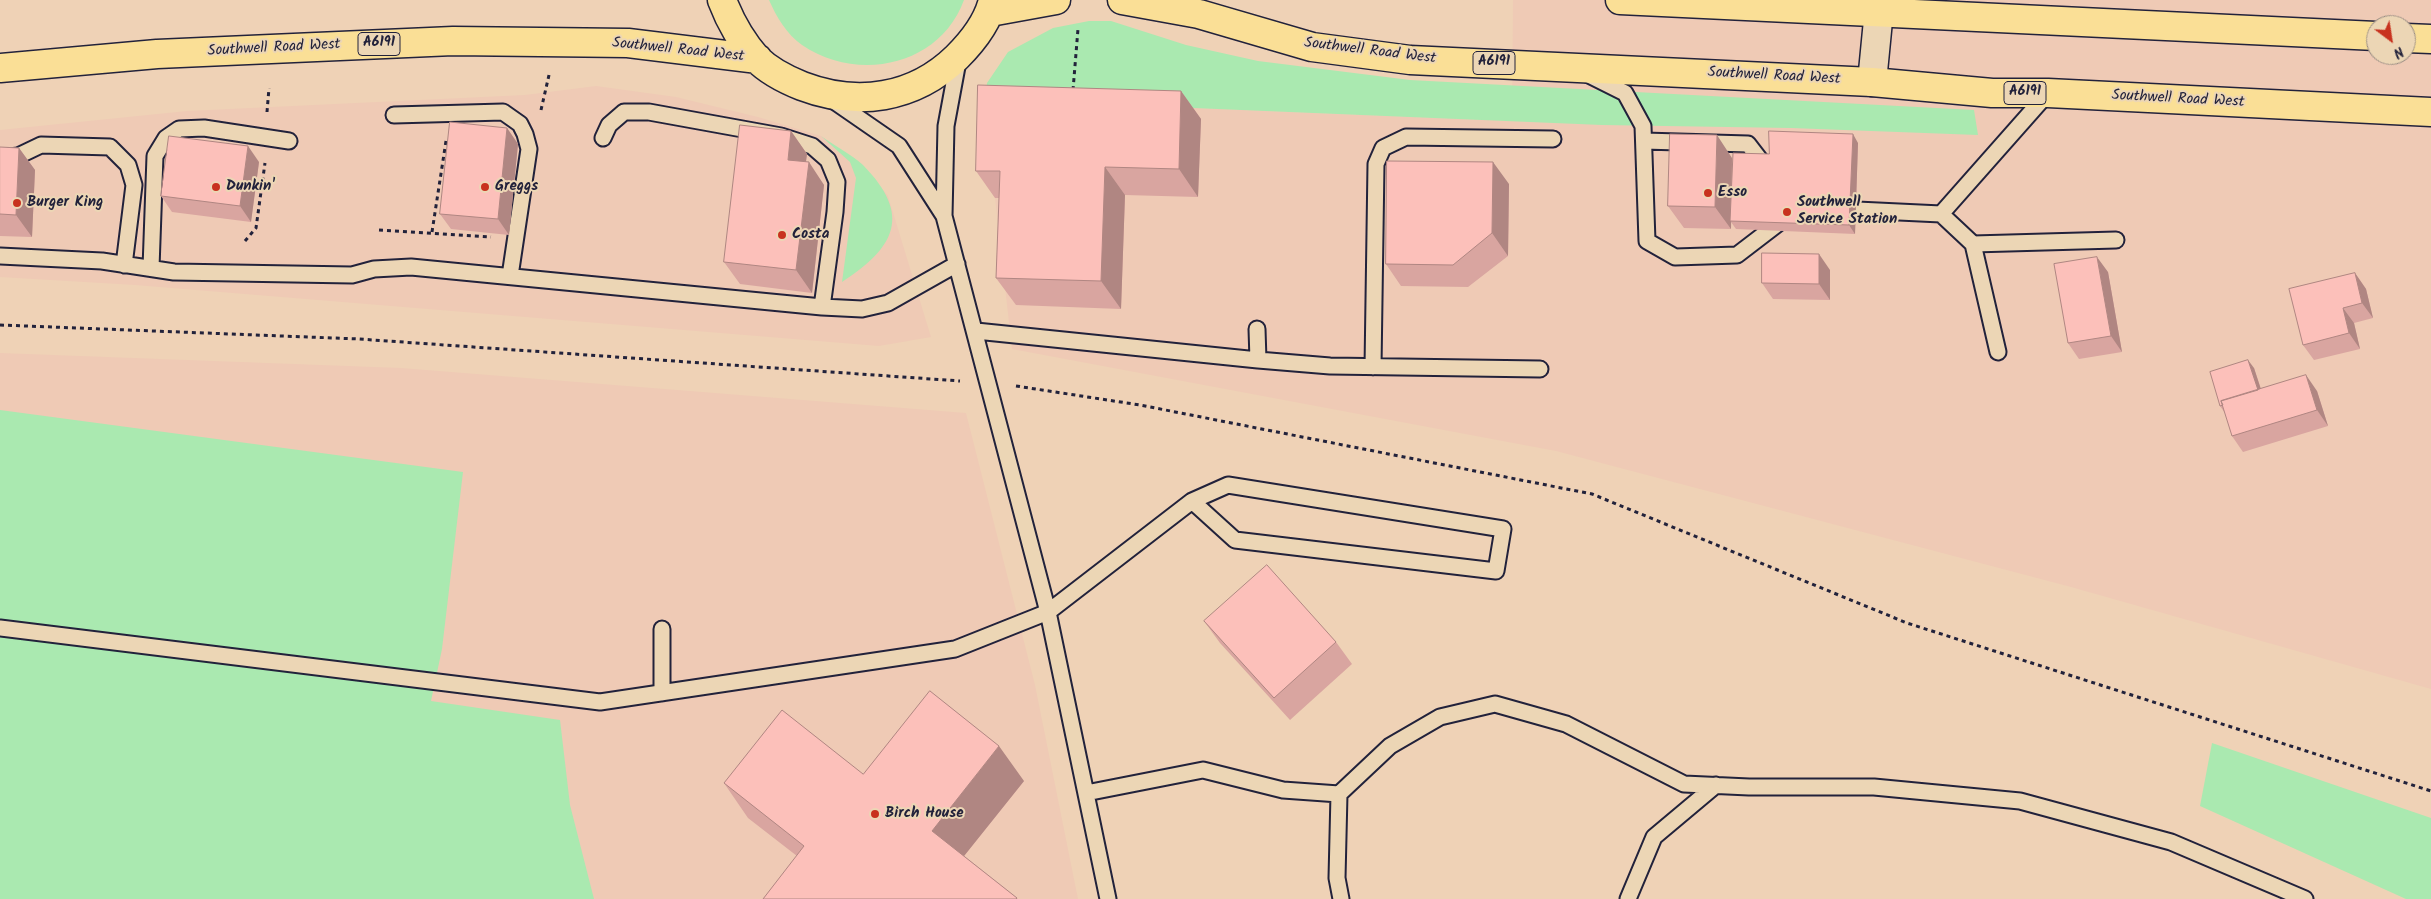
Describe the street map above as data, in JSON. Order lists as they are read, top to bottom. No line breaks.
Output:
{"streets":{"main road":["A6191","Southwell Road West"]},"places":["Dunkin'","Greggs","Esso","Burger King","Southwell Service Station","Costa","Birch House"],"north":"bottom right"}
